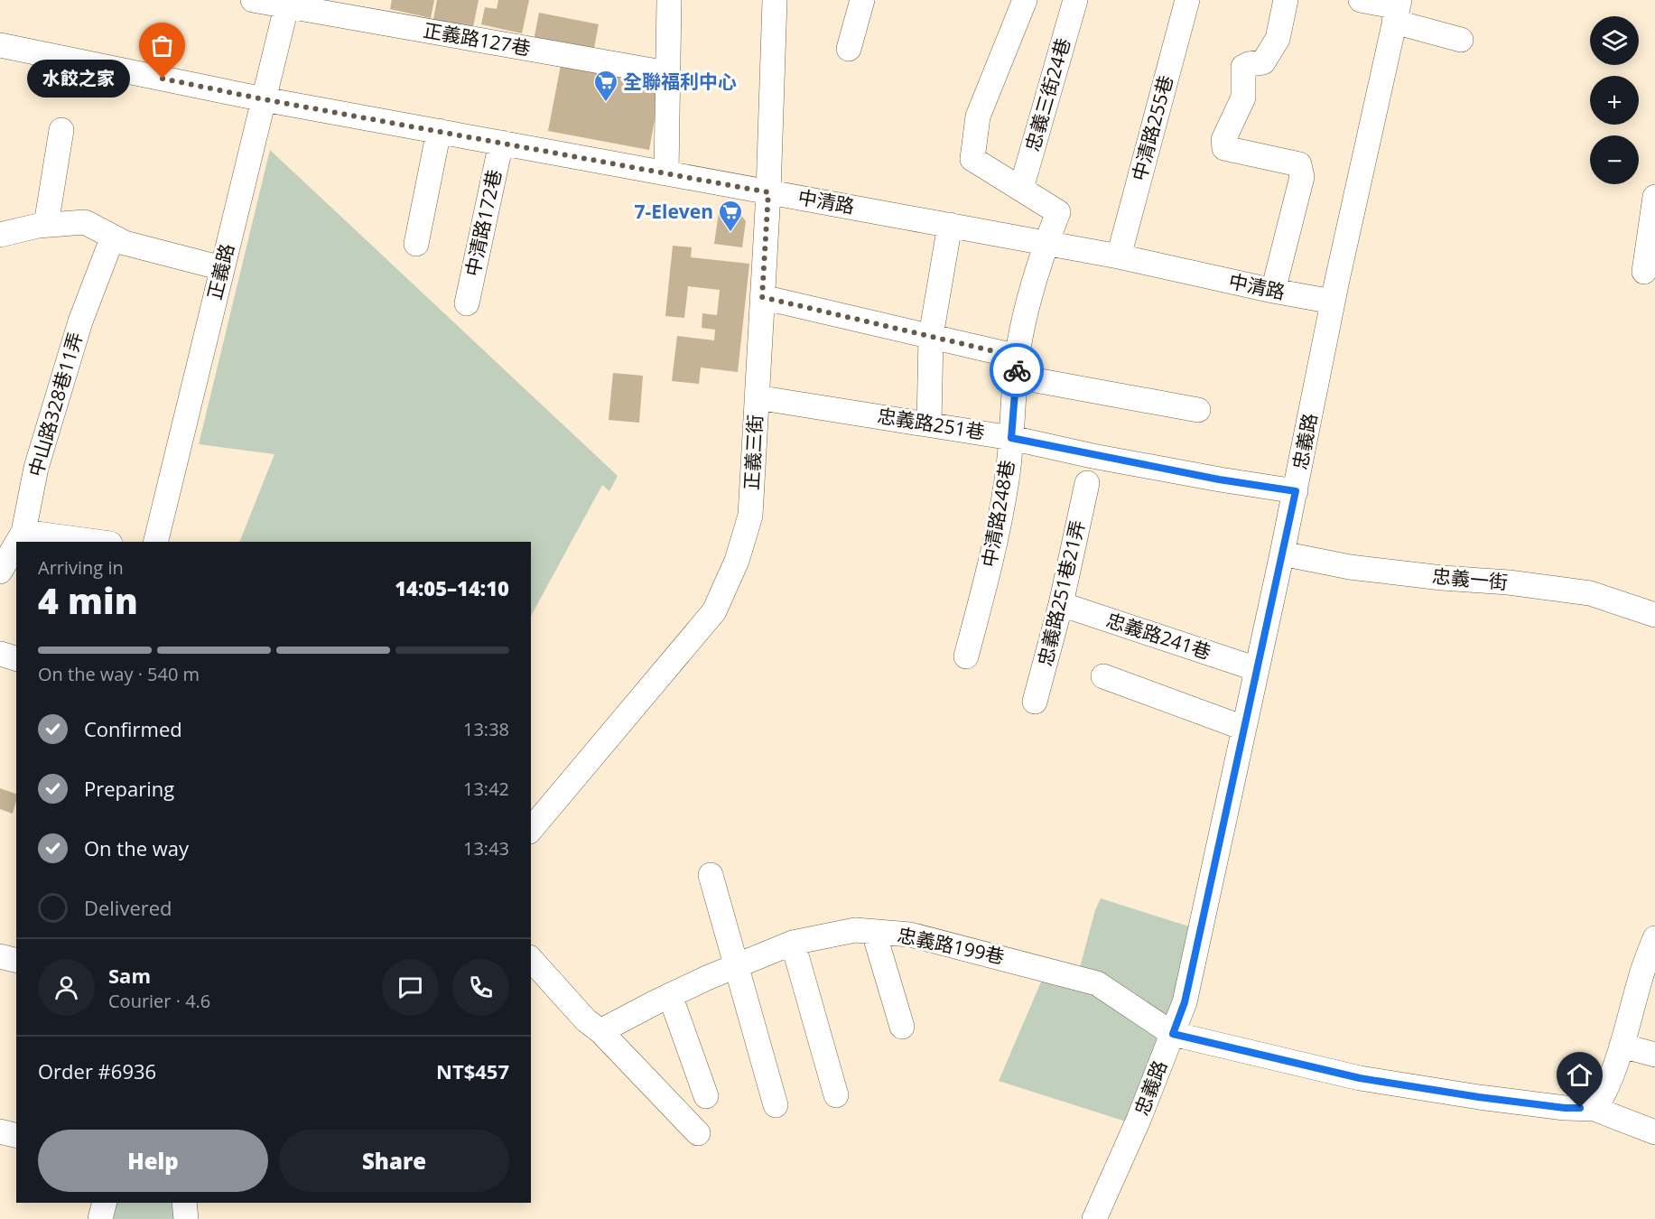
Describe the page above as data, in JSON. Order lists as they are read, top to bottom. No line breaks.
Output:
{"streets":{"street":["正義路127巷","忠義三街24巷","中清路255巷","中清路","中清路172巷","正義路","中山路328巷11弄","忠義路251巷","忠義路","正義三街","中清路248巷","忠義一街","忠義路251巷21弄","忠義路241巷","忠義路199巷"]},"crossings":[["正義路127巷","正義路"],["忠義三街24巷","中清路248巷"],["中清路255巷","中清路"],["中清路","中清路172巷"],["中清路","正義路"],["中清路","忠義路"],["中清路","正義三街"],["中清路","中清路248巷"],["忠義路251巷","忠義路"],["忠義路251巷","正義三街"],["忠義路251巷","中清路248巷"],["忠義路","忠義一街"],["忠義路","忠義路241巷"],["忠義路","忠義路199巷"],["忠義路251巷21弄","忠義路241巷"]],"places":{"other":["水餃之家"],"supermarket":["全聯福利中心","7-Eleven"]},"page":{"map_buttons":["+","−"],"bubble":"水餃之家","heading":["4 min","Arriving in","14:05–14:10"],"panel":["Sam","Courier · 4.6","Order #6936","NT$457"],"bar":"On the way · 540 m","list":[["Confirmed","13:38"],["Preparing","13:42"],["On the way","13:43"],"Delivered"],"buttons":["Help","Share"]}}
